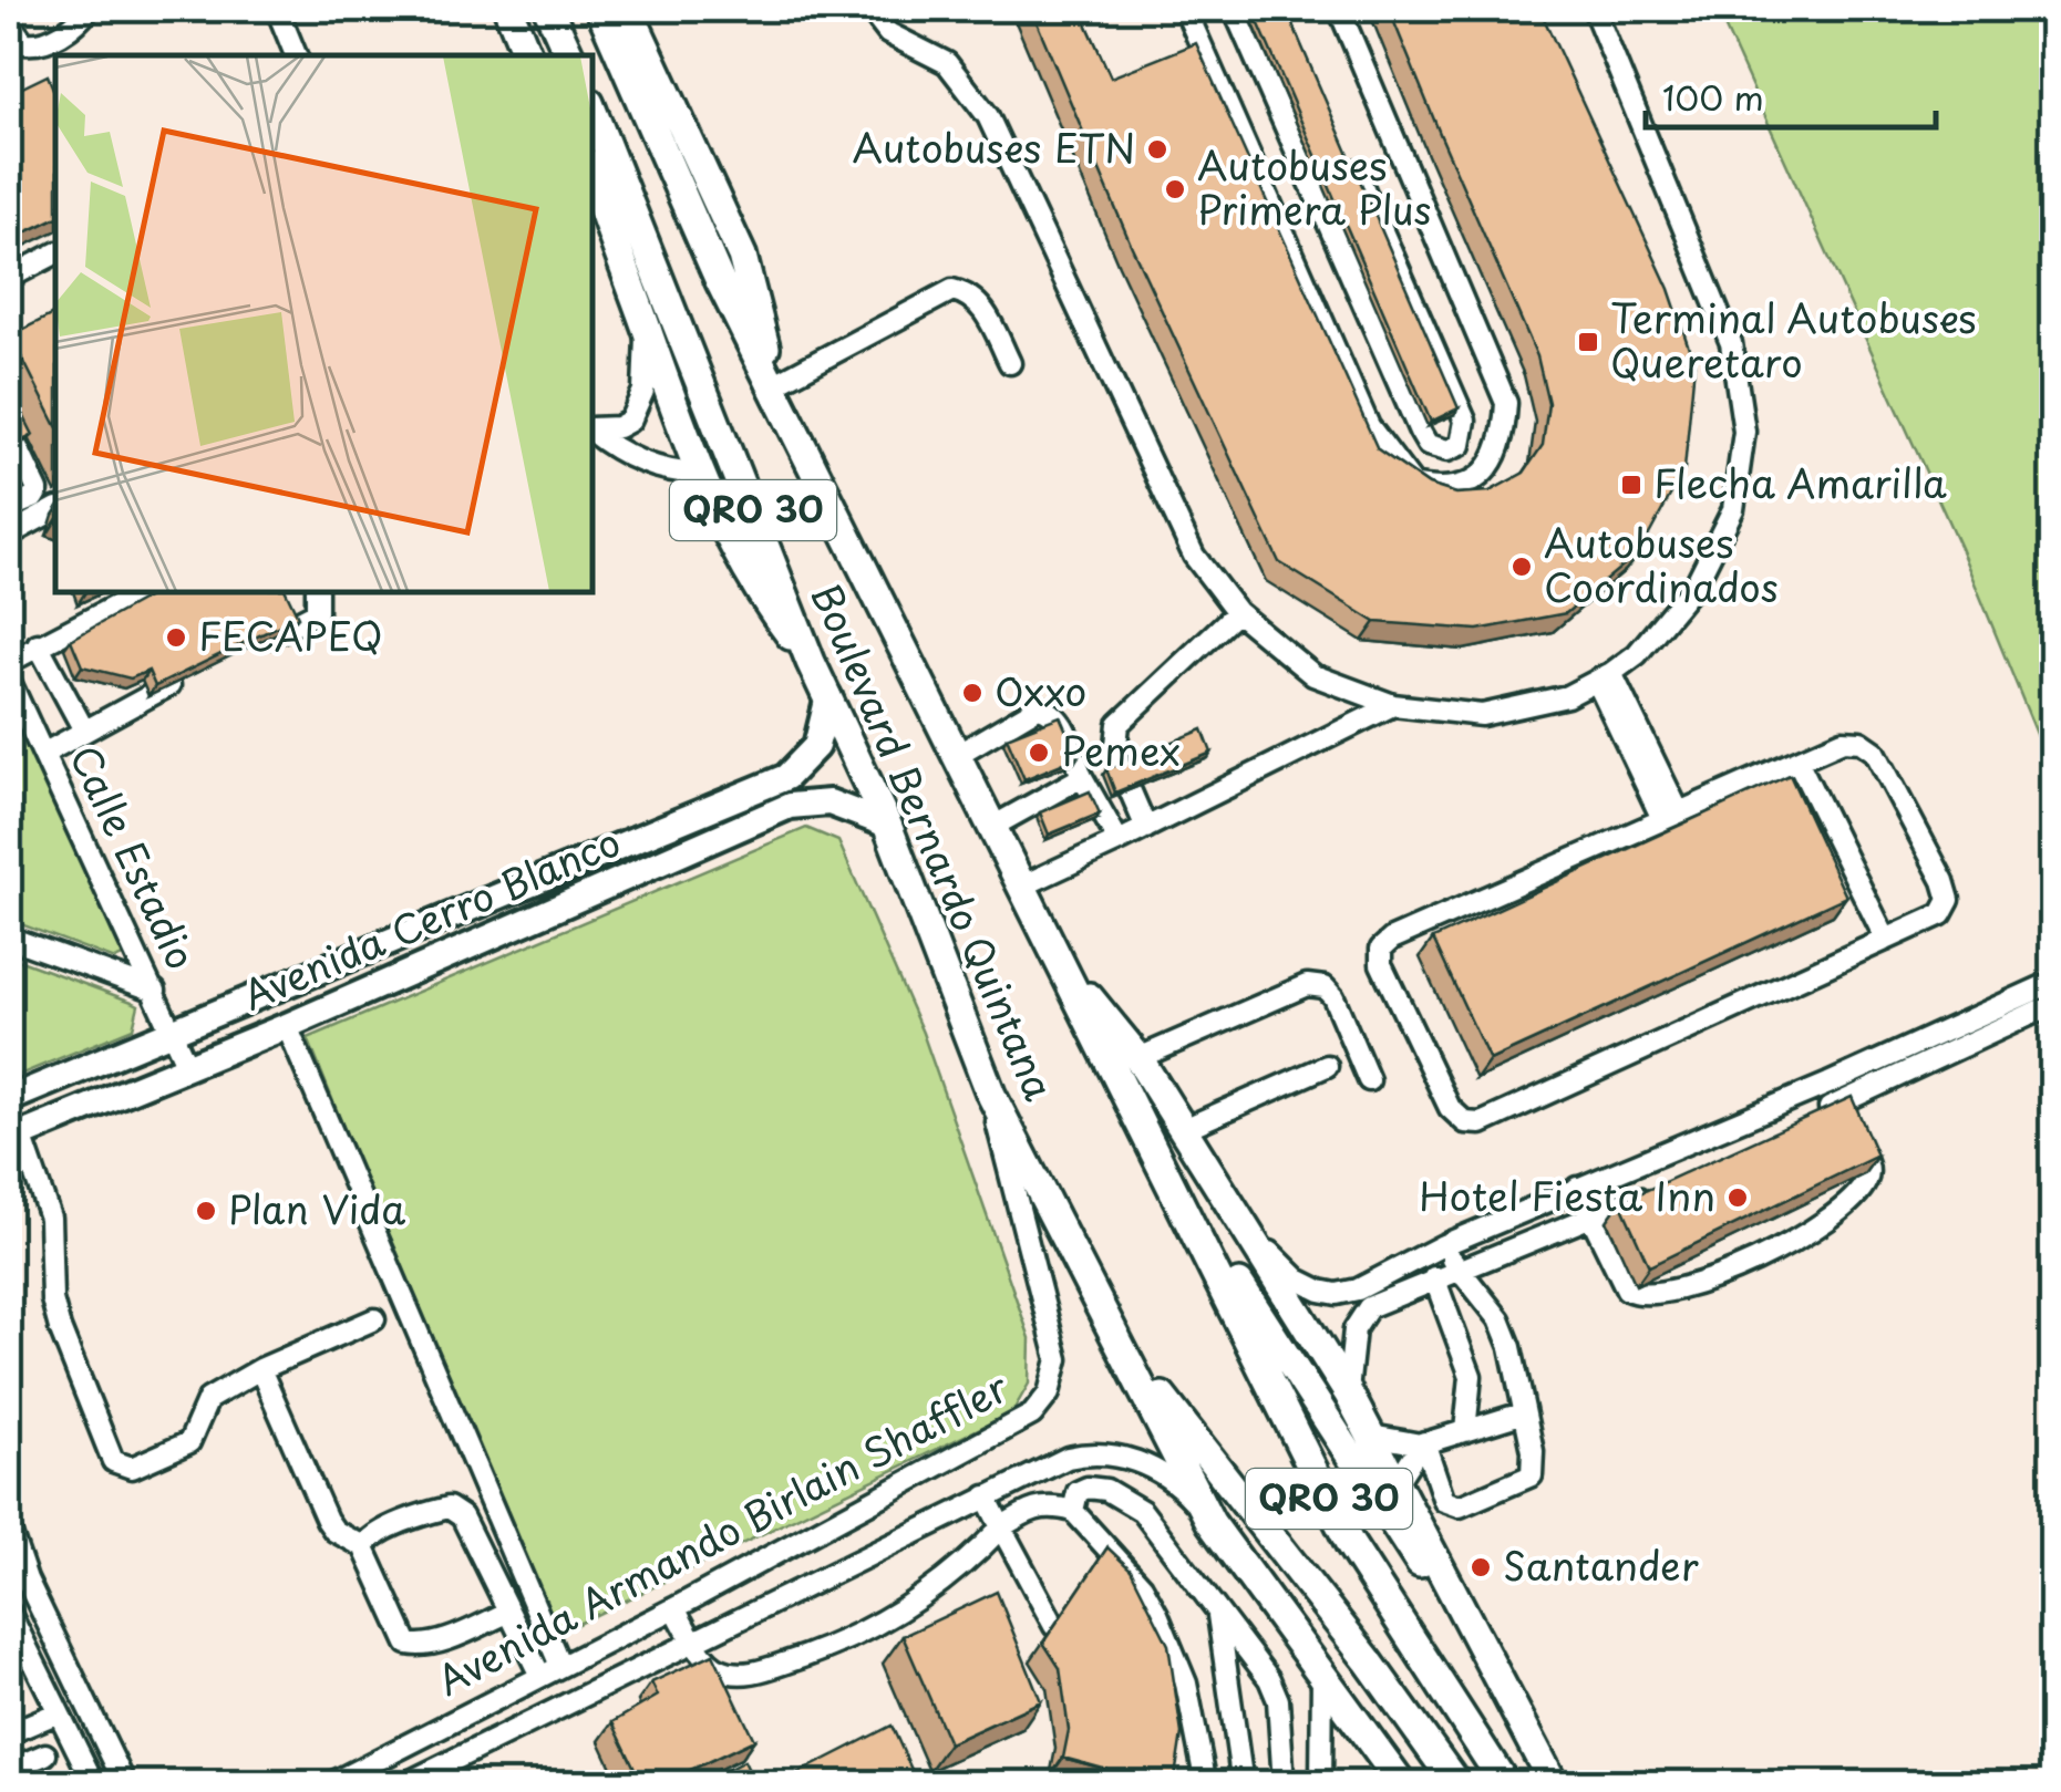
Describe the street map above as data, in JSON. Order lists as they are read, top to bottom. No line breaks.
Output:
{"streets":{"highway":["QRO 30","Boulevard Bernardo Quintana"],"main road":["Avenida Cerro Blanco"],"street":["Calle Estadio","Avenida Armando Birlain Shaffler"]},"crossings":[["Boulevard Bernardo Quintana","Avenida Cerro Blanco"],["Boulevard Bernardo Quintana","Avenida Armando Birlain Shaffler"],["Calle Estadio","Avenida Cerro Blanco"]],"places":{"other":["Autobuses ETN","Autobuses Primera Plus","Autobuses Coordinados","FECAPEQ","Oxxo","Pemex","Hotel Fiesta Inn","Plan Vida","Santander"],"transit":["Terminal Autobuses Queretaro","Flecha Amarilla"]},"scale_bar":"100 m"}
